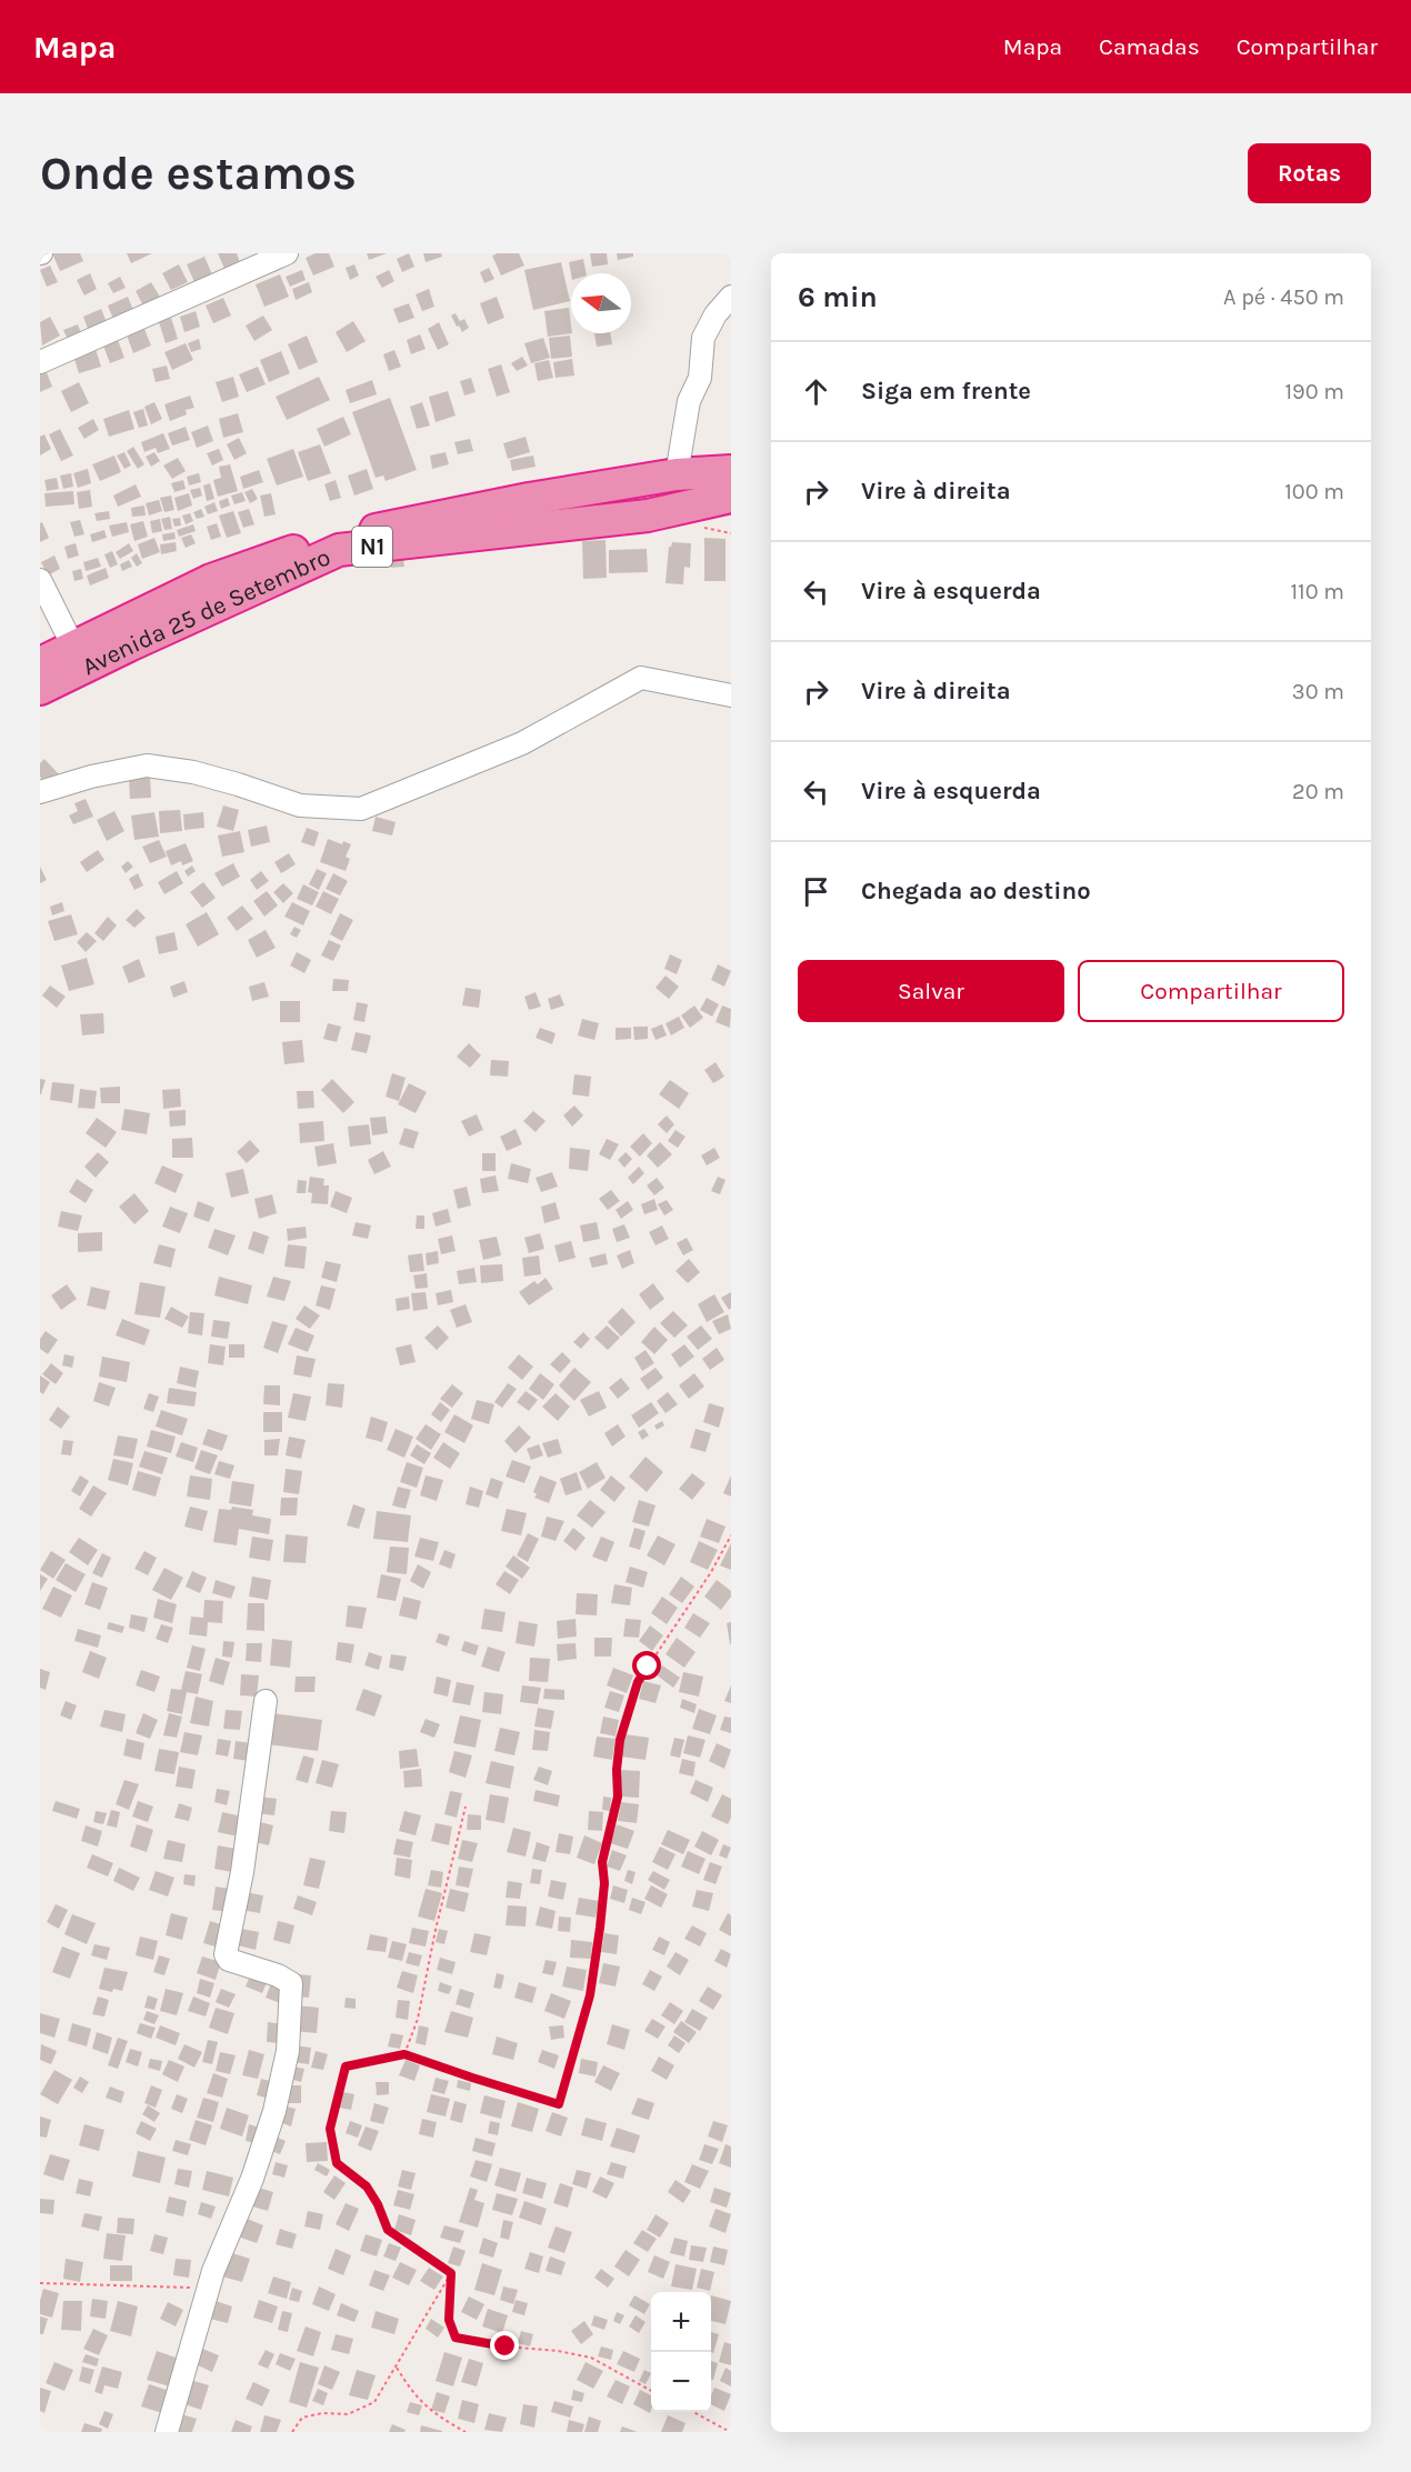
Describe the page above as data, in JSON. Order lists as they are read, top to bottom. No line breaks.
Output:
{"streets":{"highway":["N1","Avenida 25 de Setembro"]},"north":"left","page":{"header":"Mapa","nav":["Mapa","Camadas","Compartilhar"],"buttons":["Rotas",["Salvar","Compartilhar"]],"title":"Onde estamos","heading":["6 min","A pé · 450 m"],"list":[["Siga em frente","190 m"],["Vire à direita","100 m"],["Vire à esquerda","110 m"],["Vire à direita","30 m"],["Vire à esquerda","20 m"],"Chegada ao destino"],"map_buttons":["+","−"]}}
